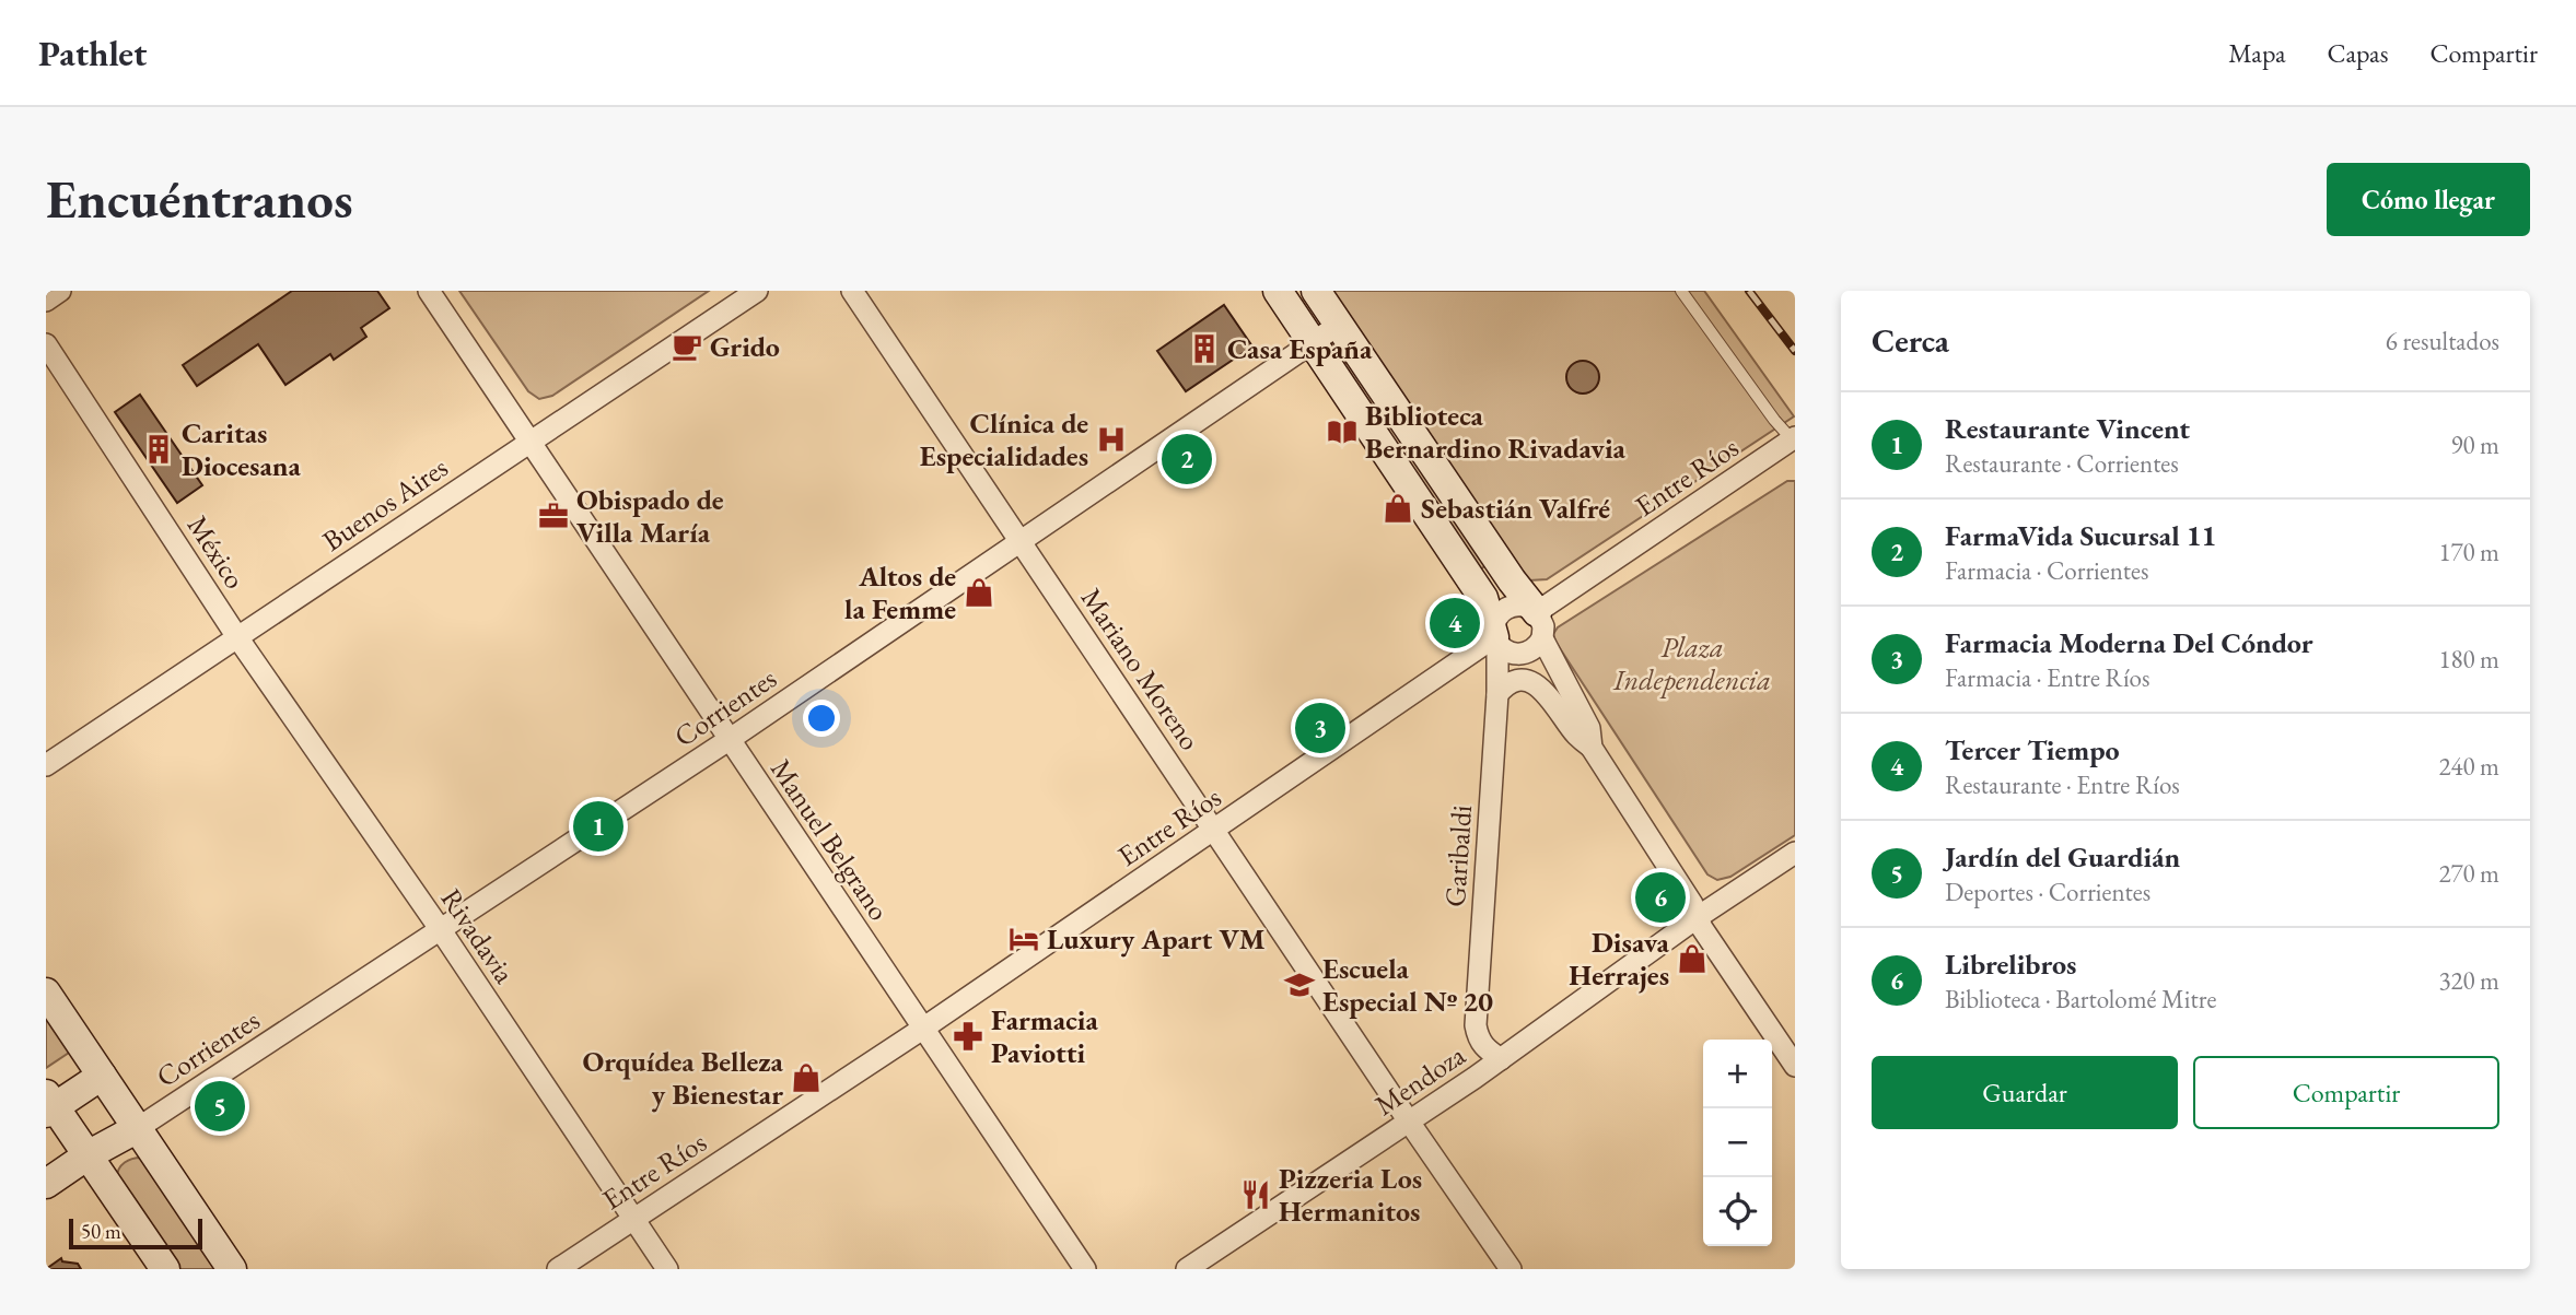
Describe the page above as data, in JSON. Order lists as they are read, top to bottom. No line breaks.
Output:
{"streets":{"street":["Entre Ríos","Buenos Aires","México","Mariano Moreno","Corrientes","Manuel Belgrano","Garibaldi","Rivadavia","Mendoza"]},"crossings":[["Entre Ríos","Mariano Moreno"],["Entre Ríos","Manuel Belgrano"],["Entre Ríos","Garibaldi"],["Entre Ríos","Rivadavia"],["Buenos Aires","México"],["Buenos Aires","Manuel Belgrano"],["Buenos Aires","Rivadavia"],["México","Rivadavia"],["Mariano Moreno","Corrientes"],["Mariano Moreno","Mendoza"],["Corrientes","Manuel Belgrano"],["Corrientes","Rivadavia"],["Garibaldi","Mendoza"]],"parks":["Plaza Independencia"],"places":{"cafe":["Grido"],"building":["Casa España","Caritas Diocesana"],"library":["Biblioteca Bernardino Rivadavia"],"hospital":["Clínica de Especialidades"],"shop":["Sebastián Valfré","Altos de la Femme","Disava Herrajes","Orquídea Belleza y Bienestar"],"office":["Obispado de Villa María"],"hotel":["Luxury Apart VM"],"school or university":["Escuela Especial Nº 20"],"pharmacy":["Farmacia Paviotti"],"restaurant":["Pizzeria Los Hermanitos"]},"scale_bar":"50 m","page":{"header":"Pathlet","nav":["Mapa","Capas","Compartir"],"buttons":["Cómo llegar",["Guardar","Compartir"]],"title":"Encuéntranos","heading":["Cerca","6 resultados"],"list":[{"mark":"1","name":"Restaurante Vincent","note":"Restaurante · Corrientes","value":"90 m"},{"mark":"2","name":"FarmaVida Sucursal 11","note":"Farmacia · Corrientes","value":"170 m"},{"mark":"3","name":"Farmacia Moderna Del Cóndor","note":"Farmacia · Entre Ríos","value":"180 m"},{"mark":"4","name":"Tercer Tiempo","note":"Restaurante · Entre Ríos","value":"240 m"},{"mark":"5","name":"Jardín del Guardián","note":"Deportes · Corrientes","value":"270 m"},{"mark":"6","name":"Librelibros","note":"Biblioteca · Bartolomé Mitre","value":"320 m"}],"pins":["2","4","3","1","6","5"],"map_buttons":["+","−"],"scale":"50 m"}}
